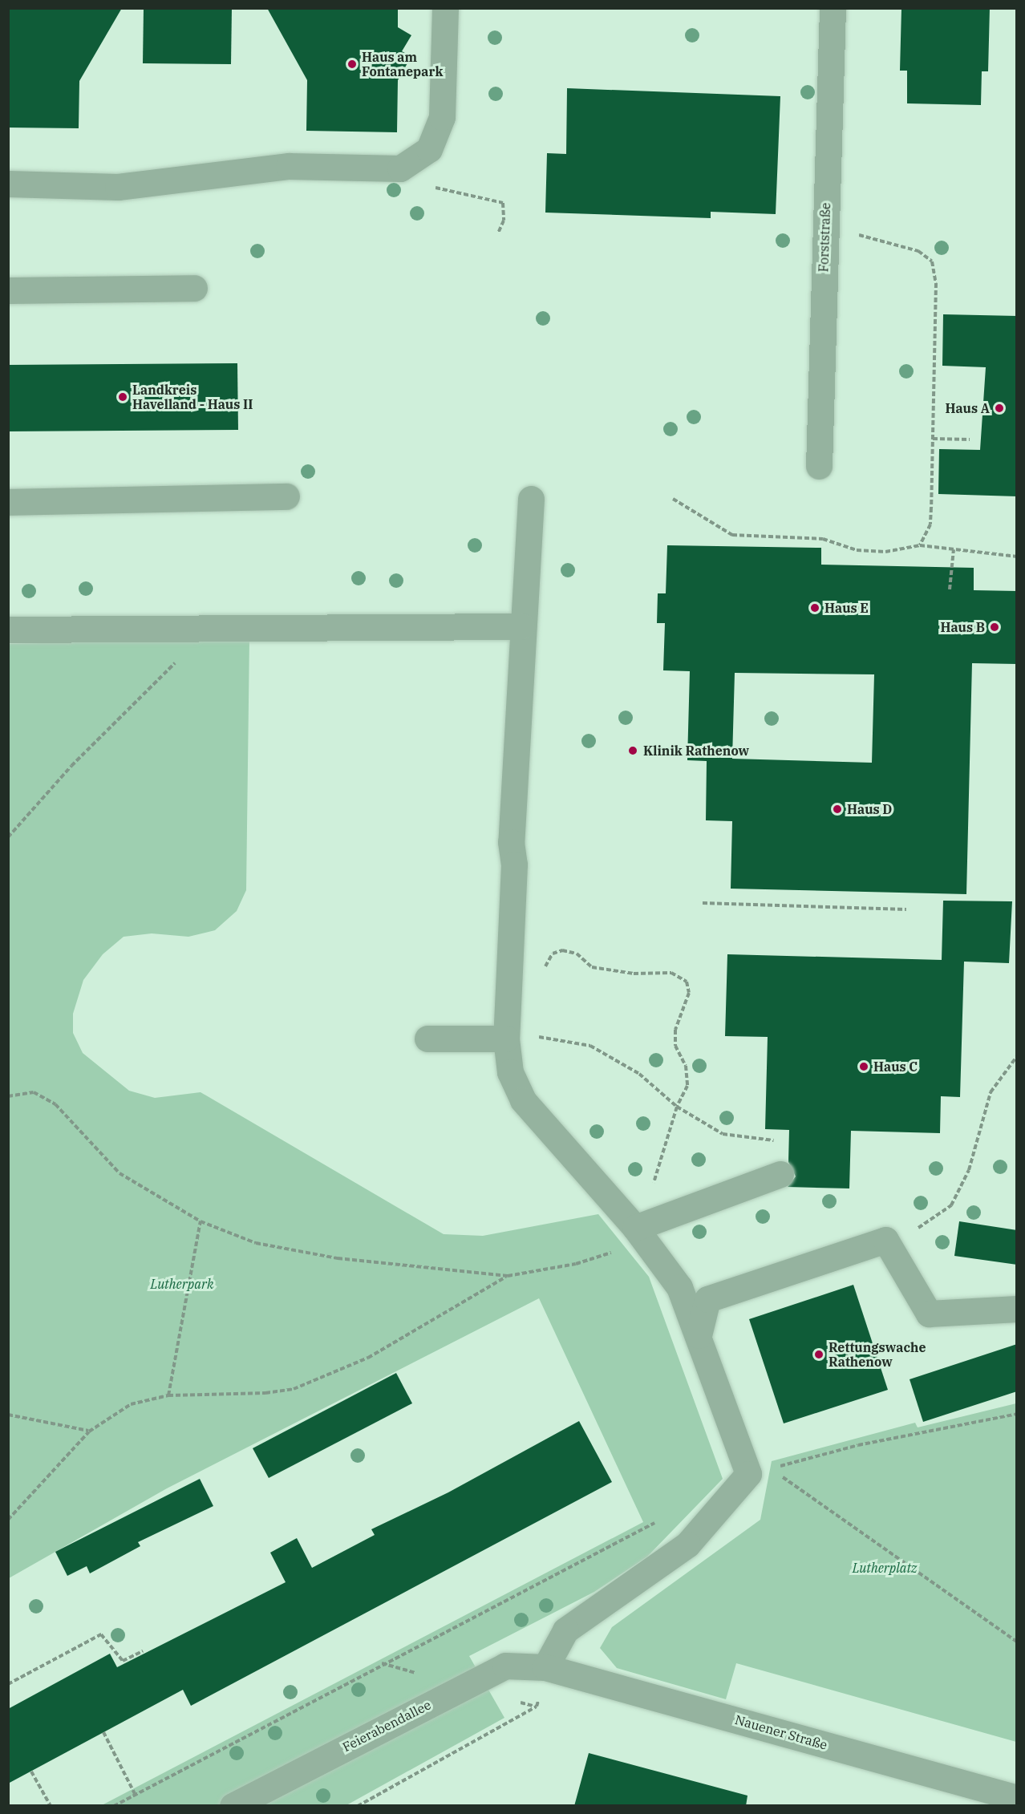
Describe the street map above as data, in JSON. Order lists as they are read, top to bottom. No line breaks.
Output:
{"streets":{"street":["Forststraße","Feierabendallee","Nauener Straße"]},"crossings":[["Feierabendallee","Nauener Straße"]],"parks":["Lutherpark","Lutherplatz"],"places":["Haus am Fontanepark","Landkreis Havelland - Haus II","Haus A","Haus E","Haus B","Klinik Rathenow","Haus D","Haus C","Rettungswache Rathenow"]}
